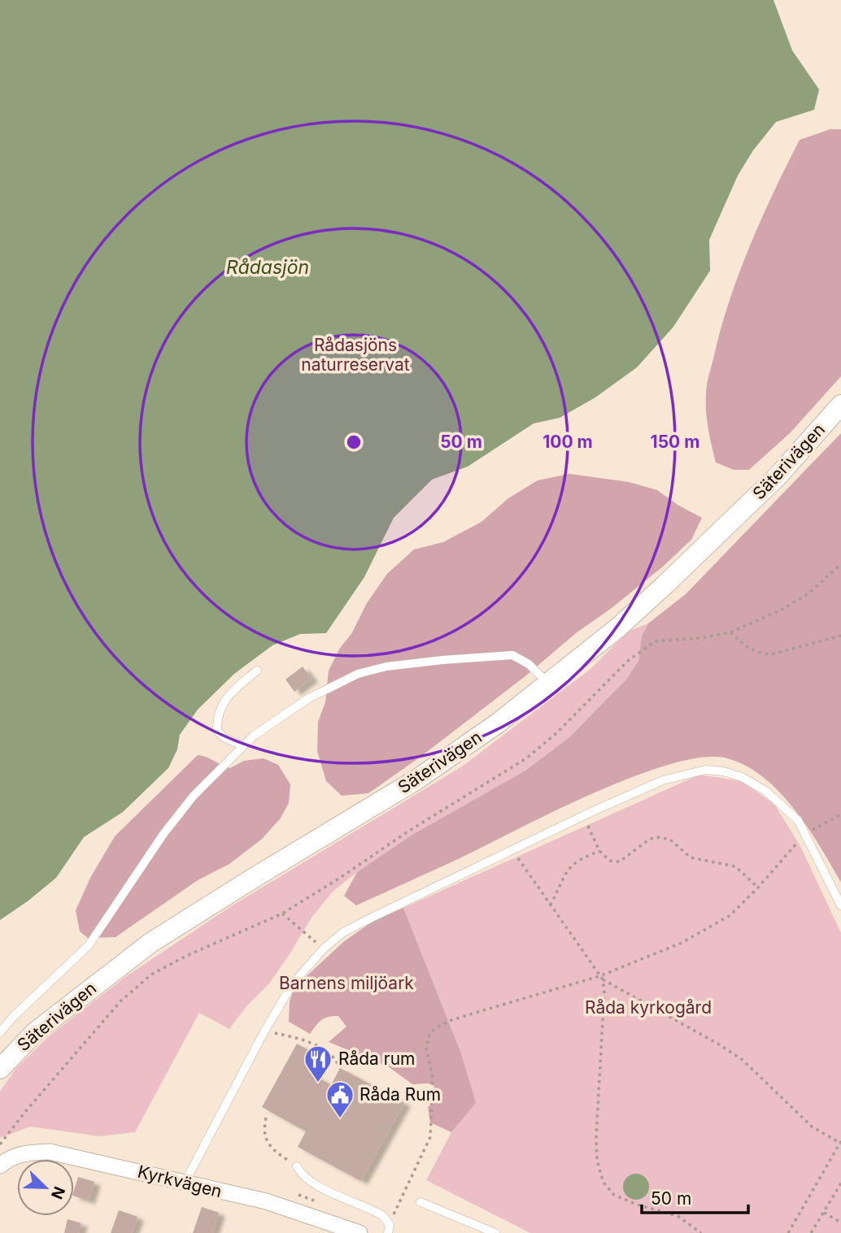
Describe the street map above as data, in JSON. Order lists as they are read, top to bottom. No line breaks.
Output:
{"streets":{"street":["Säterivägen","Kyrkvägen"]},"water":["Rådasjön"],"parks":["Rådasjöns naturreservat","Barnens miljöark","Råda kyrkogård"],"places":{"restaurant":["Råda rum"],"public building":["Råda Rum"]},"scale_bar":"50 m","north":"bottom right","rings":["50 m","100 m","150 m"]}
